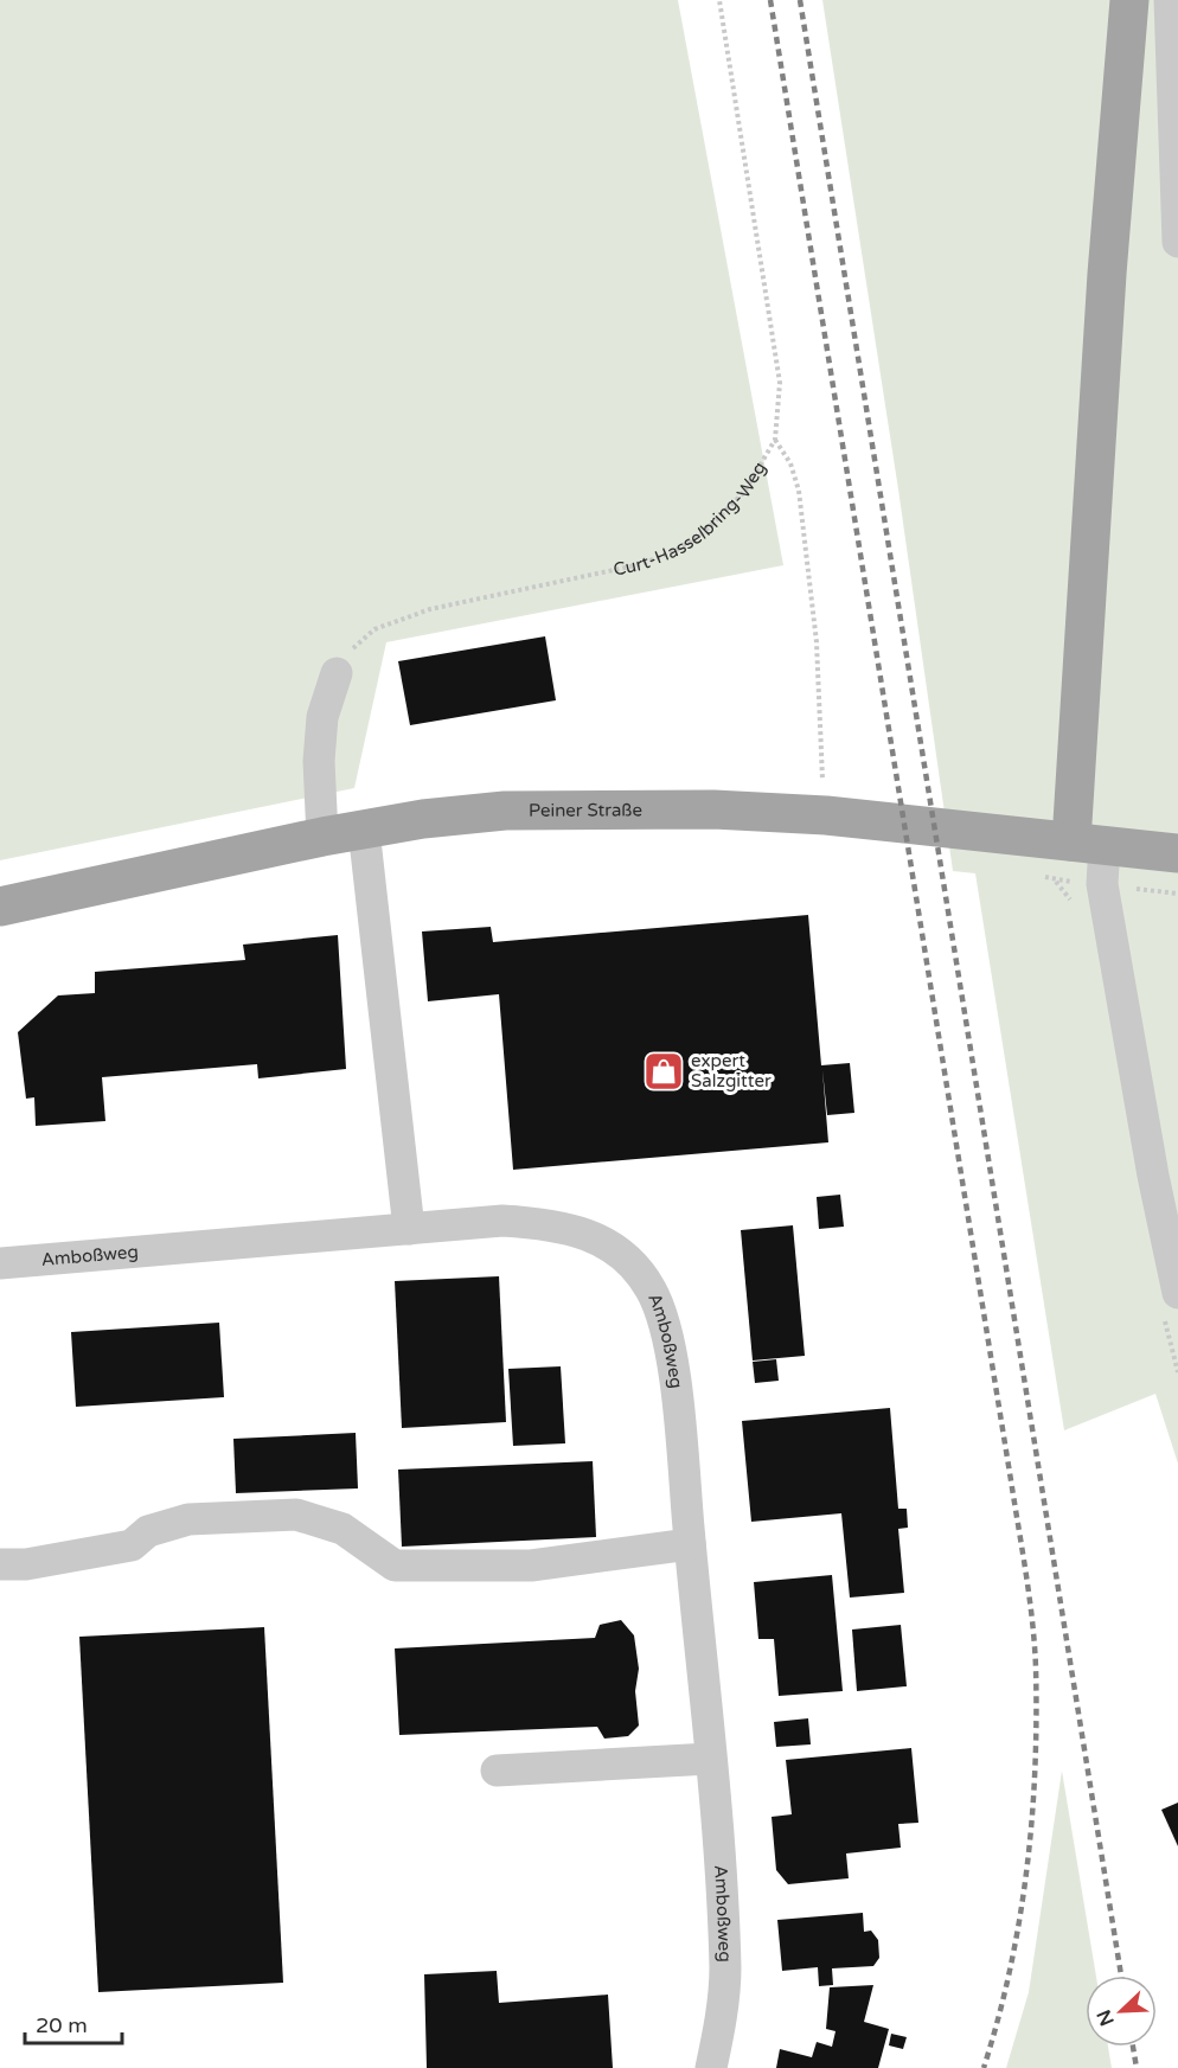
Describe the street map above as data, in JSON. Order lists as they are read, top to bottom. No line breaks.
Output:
{"streets":{"main road":["Peiner Straße"],"street":["Amboßweg"],"path":["Curt-Hasselbring-Weg"]},"places":{"shop":["expert Salzgitter"]},"scale_bar":"20 m","north":"bottom left"}
